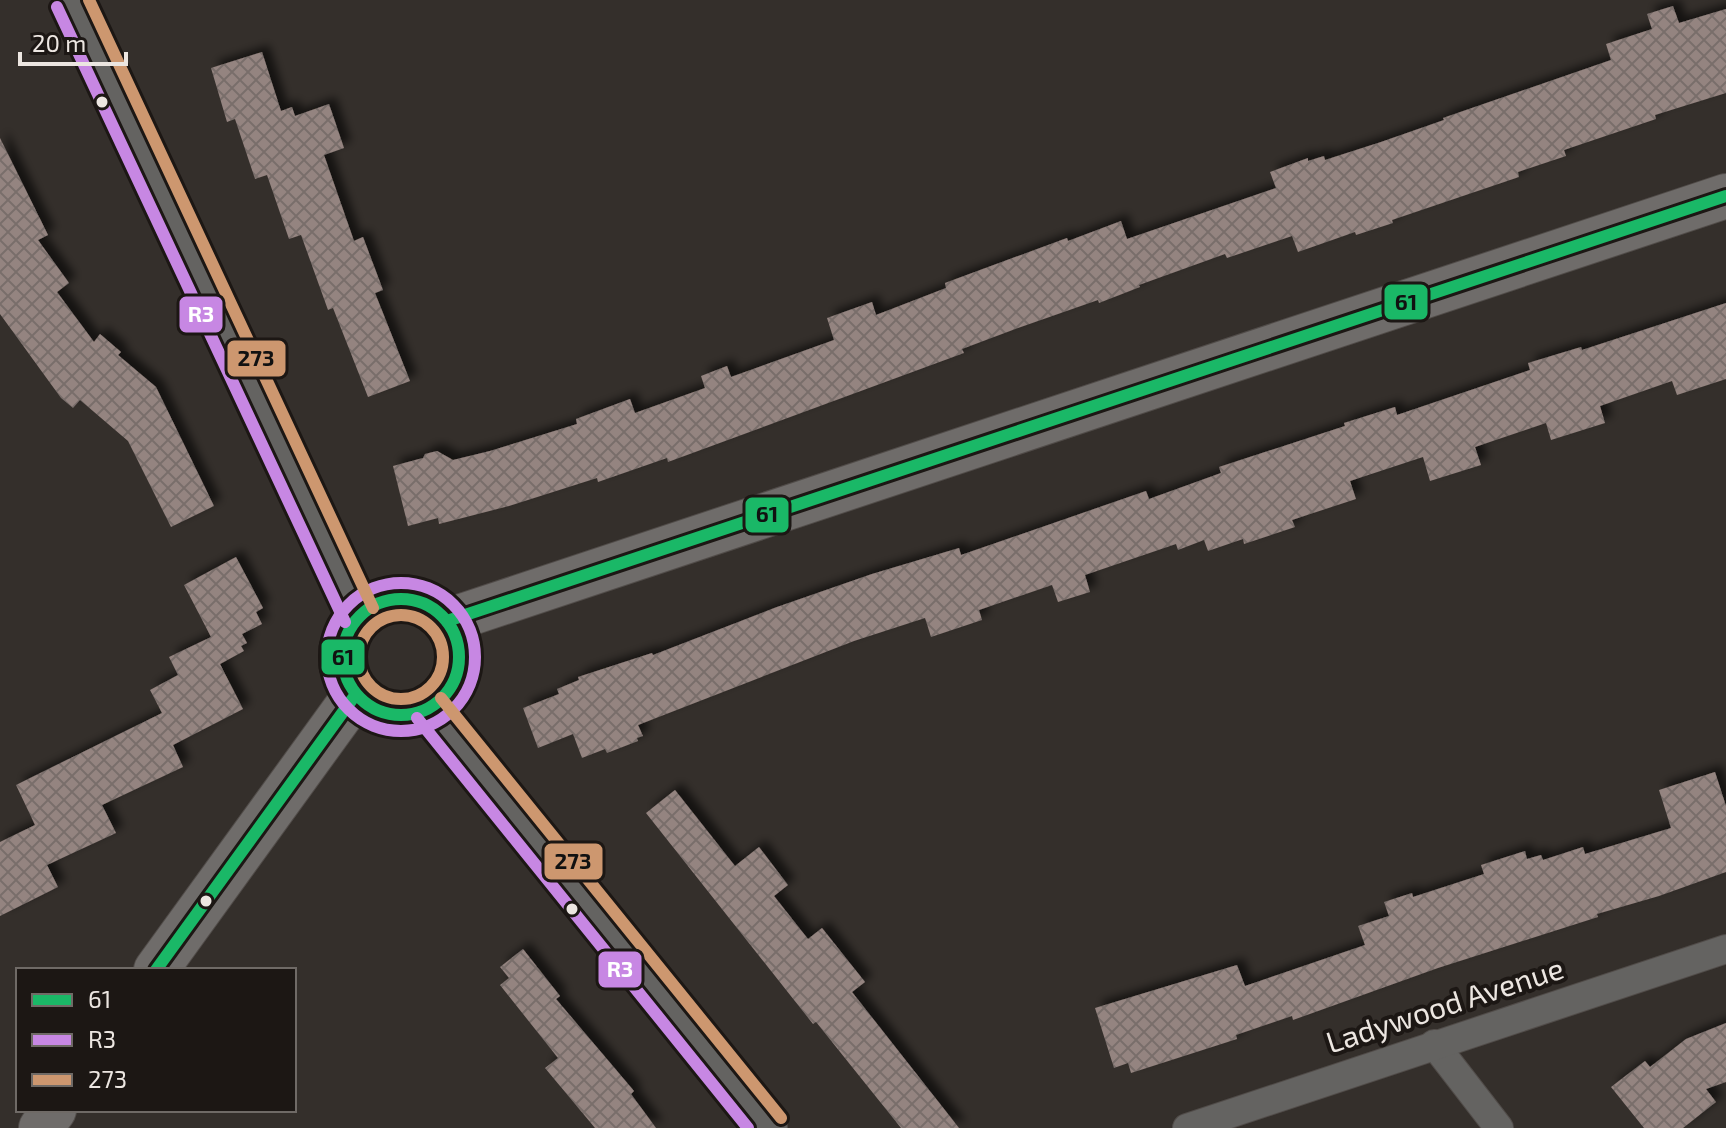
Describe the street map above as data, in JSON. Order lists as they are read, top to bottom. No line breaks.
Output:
{"streets":{"street":["Ladywood Avenue"]},"lines":["transit line 273","transit line R3","transit line 61"],"legend":["61","R3","273"],"scale_bar":"20 m"}
